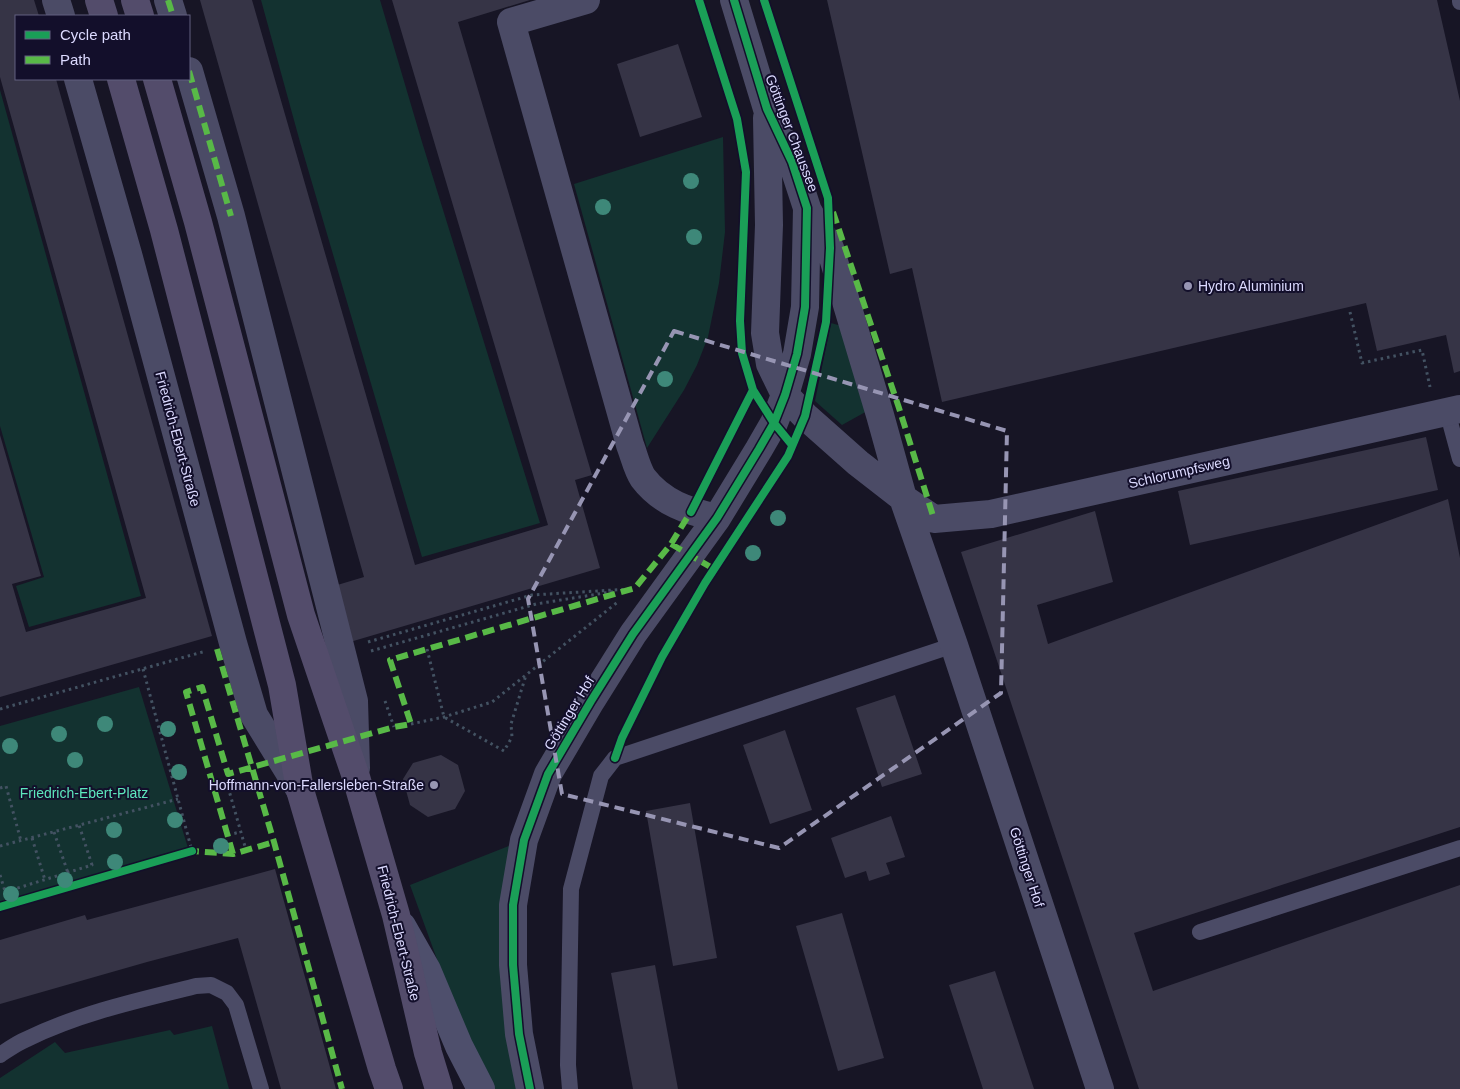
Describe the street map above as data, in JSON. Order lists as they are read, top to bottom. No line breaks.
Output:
{"streets":{"main road":["Friedrich-Ebert-Straße"],"street":["Göttinger Chaussee","Schlorumpfsweg","Göttinger Hof"]},"crossings":[["Göttinger Chaussee","Schlorumpfsweg"],["Göttinger Chaussee","Göttinger Hof"],["Schlorumpfsweg","Göttinger Hof"]],"parks":["Friedrich-Ebert-Platz"],"places":["Hydro Aluminium","Hoffmann-von-Fallersleben-Straße"],"legend":["Cycle path","Path"]}
